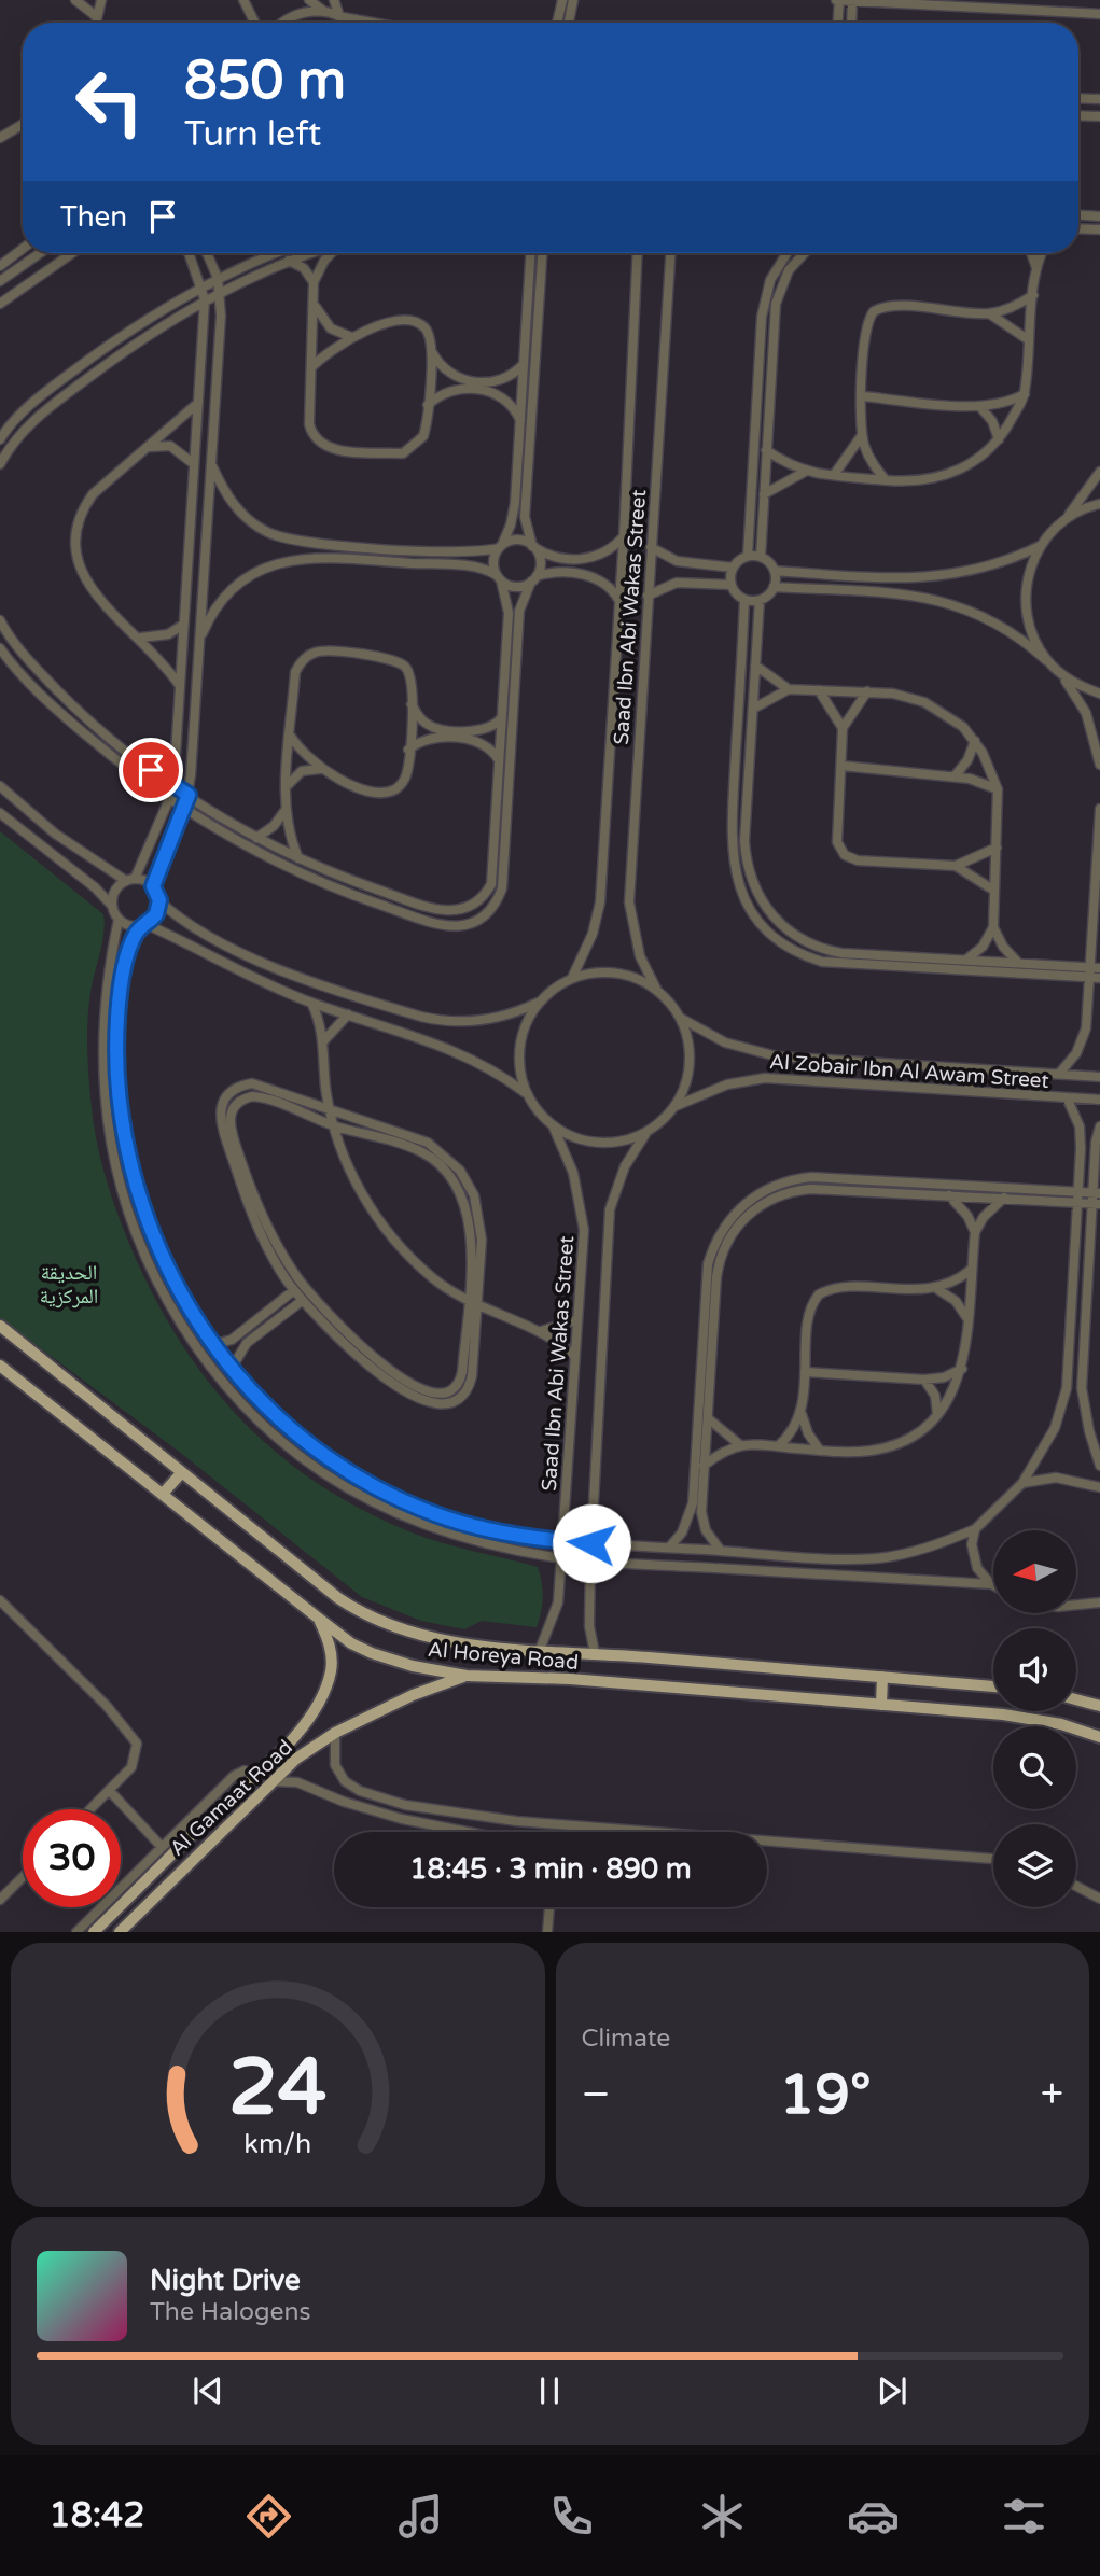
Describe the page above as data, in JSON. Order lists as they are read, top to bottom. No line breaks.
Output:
{"streets":{"main road":["Al Horeya Road","Al Gamaat Road"],"street":["Saad Ibn Abi Wakas Street","Al Zobair Ibn Al Awam Street"]},"crossings":[["Saad Ibn Abi Wakas Street","Al Zobair Ibn Al Awam Street"],["Saad Ibn Abi Wakas Street","Al Horeya Road"],["Al Horeya Road","Al Gamaat Road"]],"parks":["الحديقة المركزية"],"north":"left","page":{"turn":["850 m","Turn left"],"then":"Then","limit":"30","trip":"18:45 · 3 min · 890 m","tile":"Climate","heat":["−","19°","+"],"song":["Night Drive","The Halogens"],"tabs":"18:42","gauge":["24","km/h"]}}
